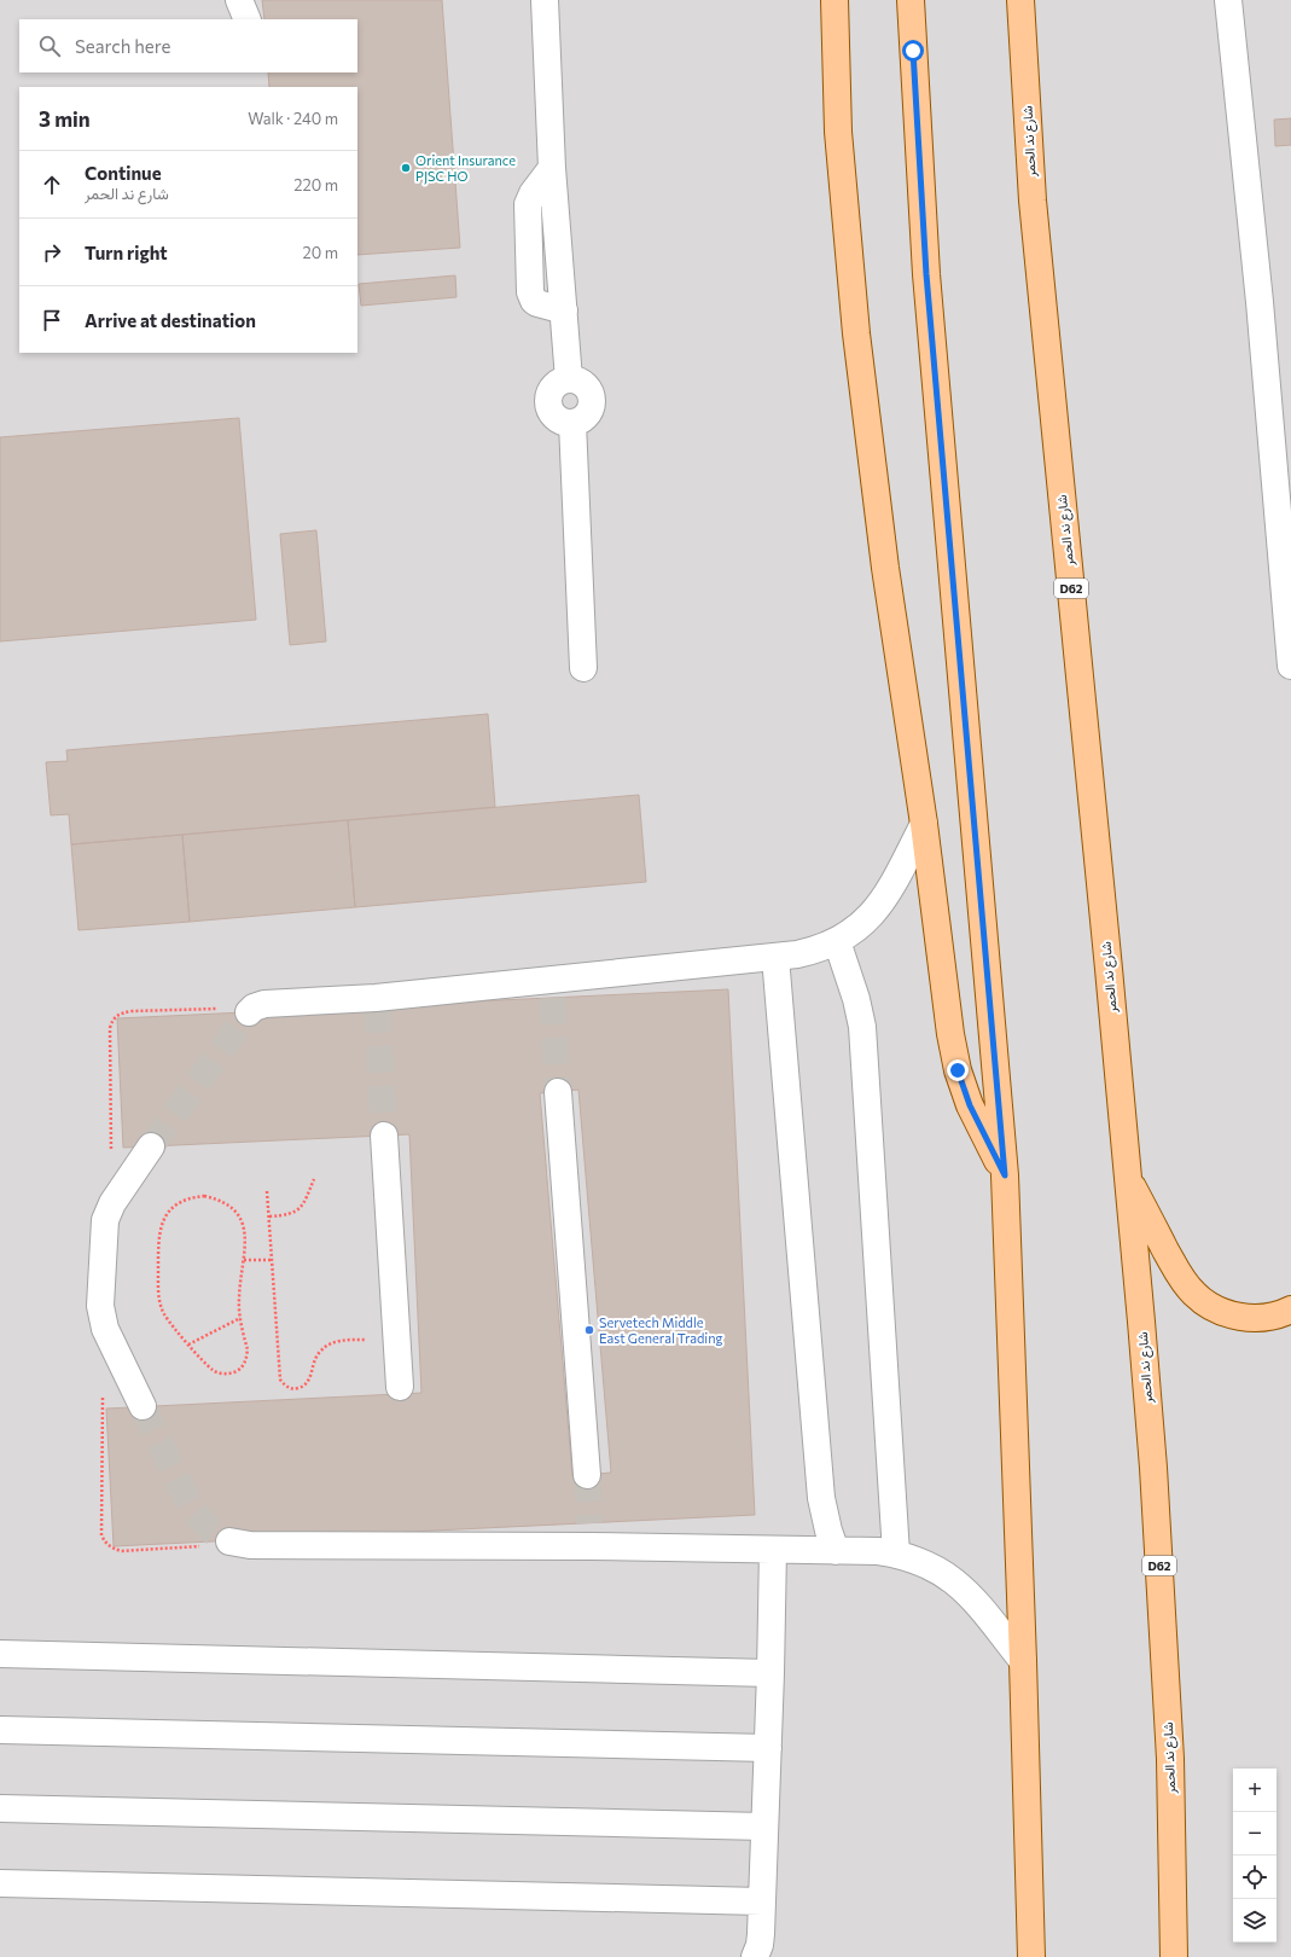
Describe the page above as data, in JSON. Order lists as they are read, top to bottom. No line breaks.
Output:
{"streets":{"main road":["شارع ند الحمر","D62"]},"places":["Orient Insurance PJSC HO","Servetech Middle East General Trading"],"page":{"search":"Search here","heading":["3 min","Walk · 240 m"],"list":[["Continue","شارع ند الحمر","220 m"],["Turn right","20 m"],"Arrive at destination"],"map_buttons":["+","−"]}}
